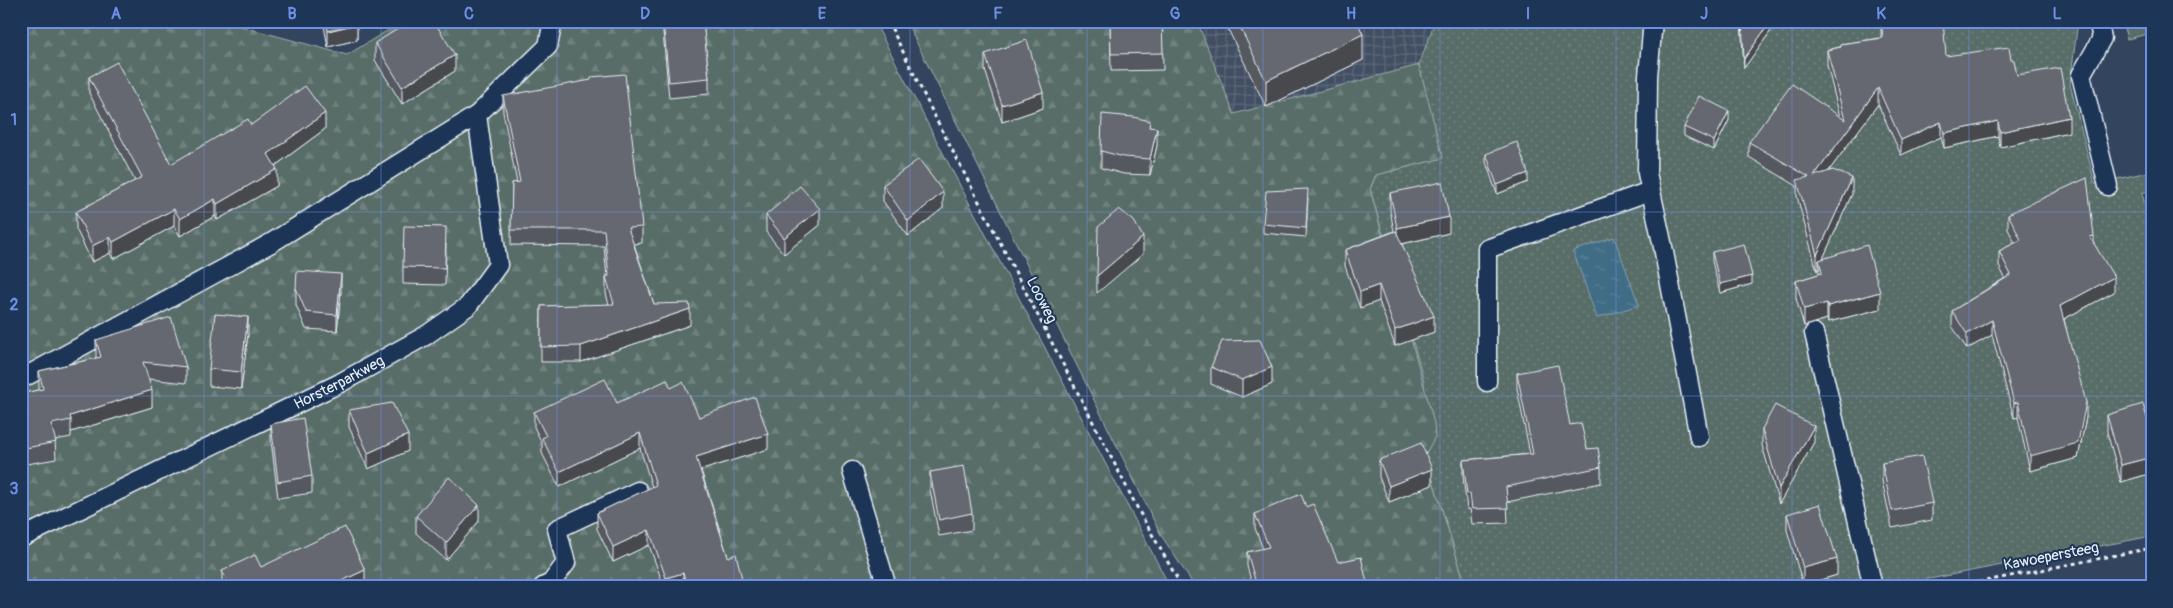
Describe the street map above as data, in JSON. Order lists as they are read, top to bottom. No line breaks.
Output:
{"streets":{"lane":["Horsterparkweg"],"path":["Looweg","Kawoepersteeg"]},"grid":{"columns":["A","B","C","D","E","F","G","H","I","J","K","L"],"rows":["1","2","3"]}}
